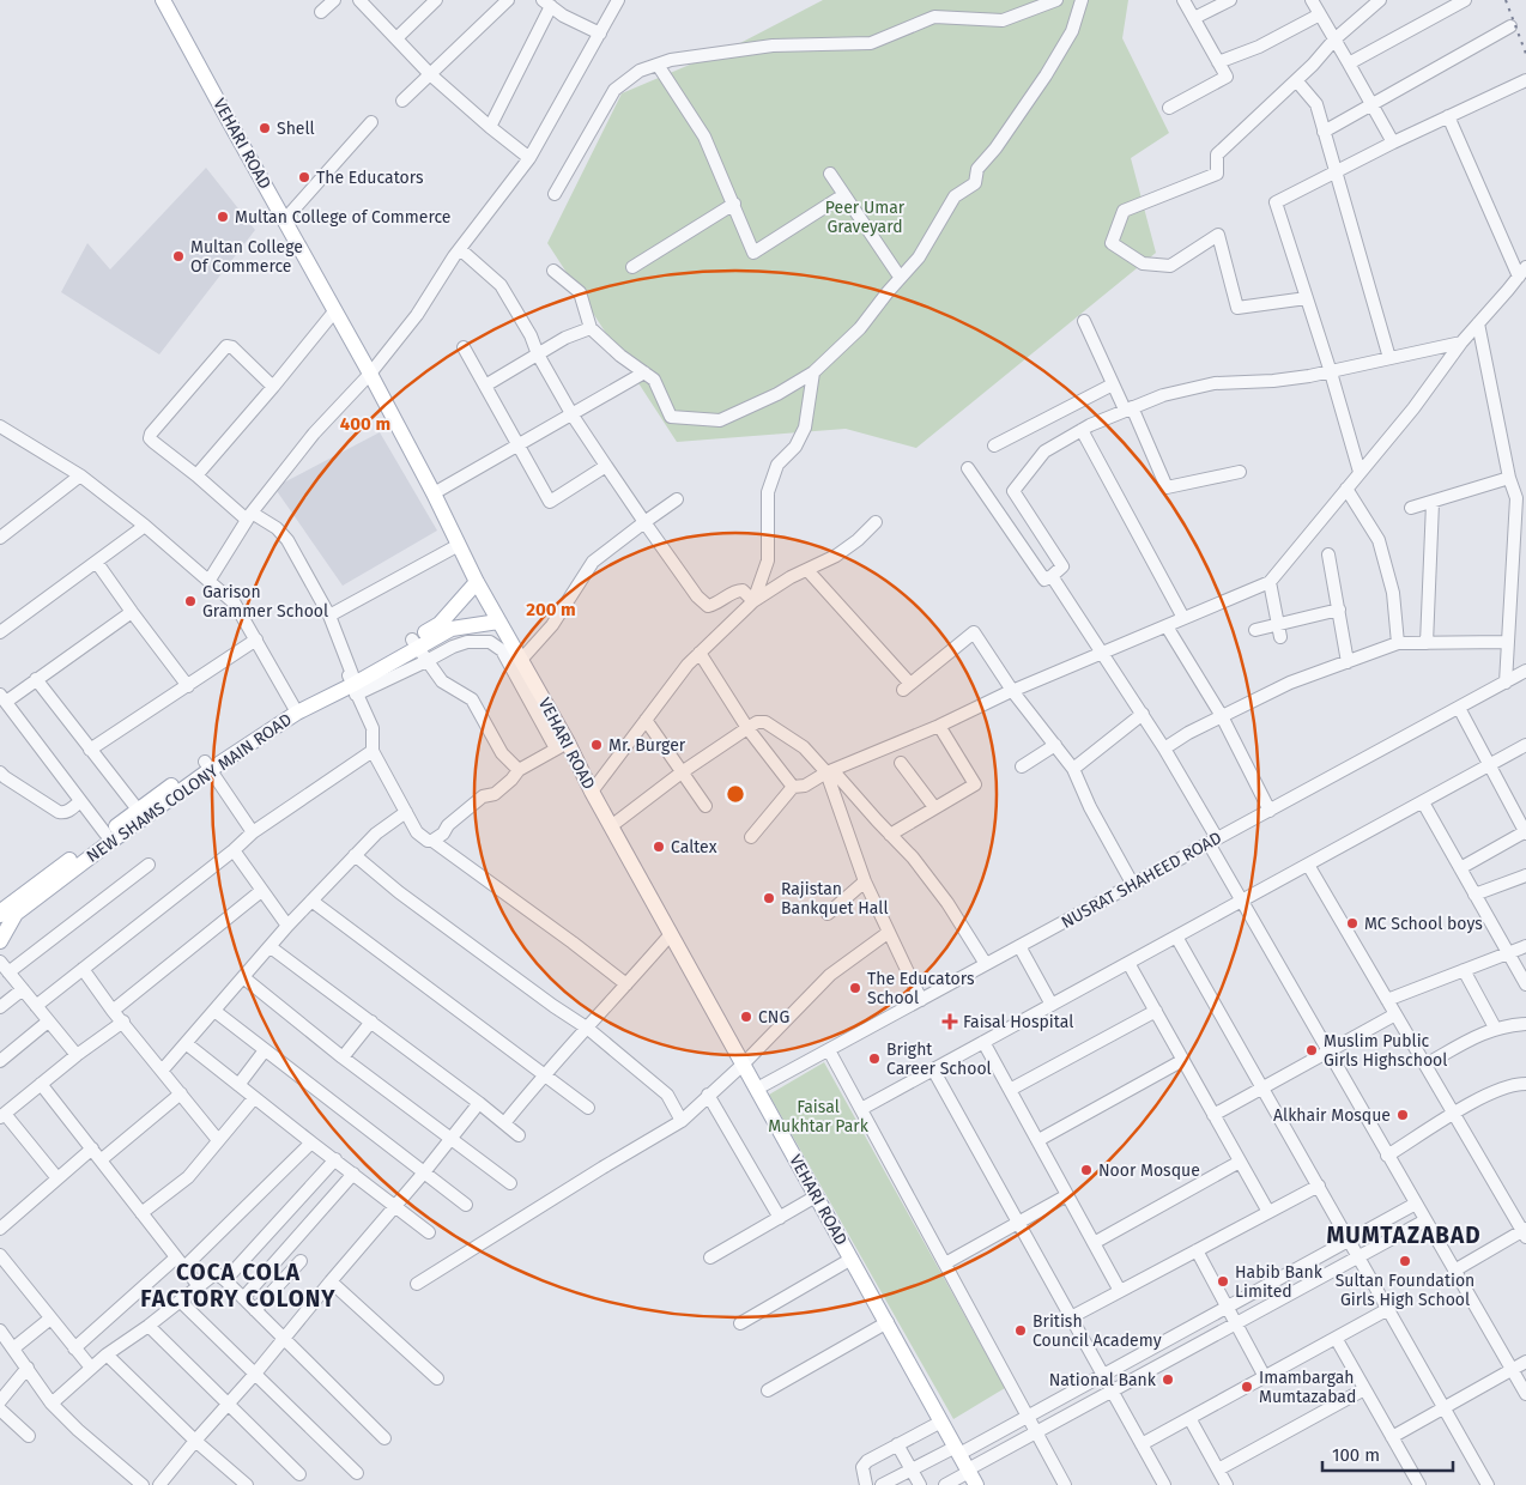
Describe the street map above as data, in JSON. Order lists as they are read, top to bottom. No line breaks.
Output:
{"streets":{"main road":["VEHARI ROAD","NEW SHAMS COLONY MAIN ROAD"],"street":["NUSRAT SHAHEED ROAD"]},"crossings":[["VEHARI ROAD","NEW SHAMS COLONY MAIN ROAD"],["VEHARI ROAD","NUSRAT SHAHEED ROAD"]],"districts":["MUMTAZABAD","COCA COLA FACTORY COLONY"],"parks":["Peer Umar Graveyard","Faisal Mukhtar Park"],"places":{"other":["Shell","The Educators","Multan College of Commerce","Multan College Of Commerce","Garison Grammer School","Mr. Burger","Caltex","Rajistan Bankquet Hall","MC School boys","The Educators School","CNG","Muslim Public Girls Highschool","Bright Career School","Alkhair Mosque","Noor Mosque","Sultan Foundation Girls High School","Habib Bank Limited","British Council Academy","National Bank","Imambargah Mumtazabad"],"health":["Faisal Hospital"]},"scale_bar":"100 m","rings":["400 m","200 m"]}
